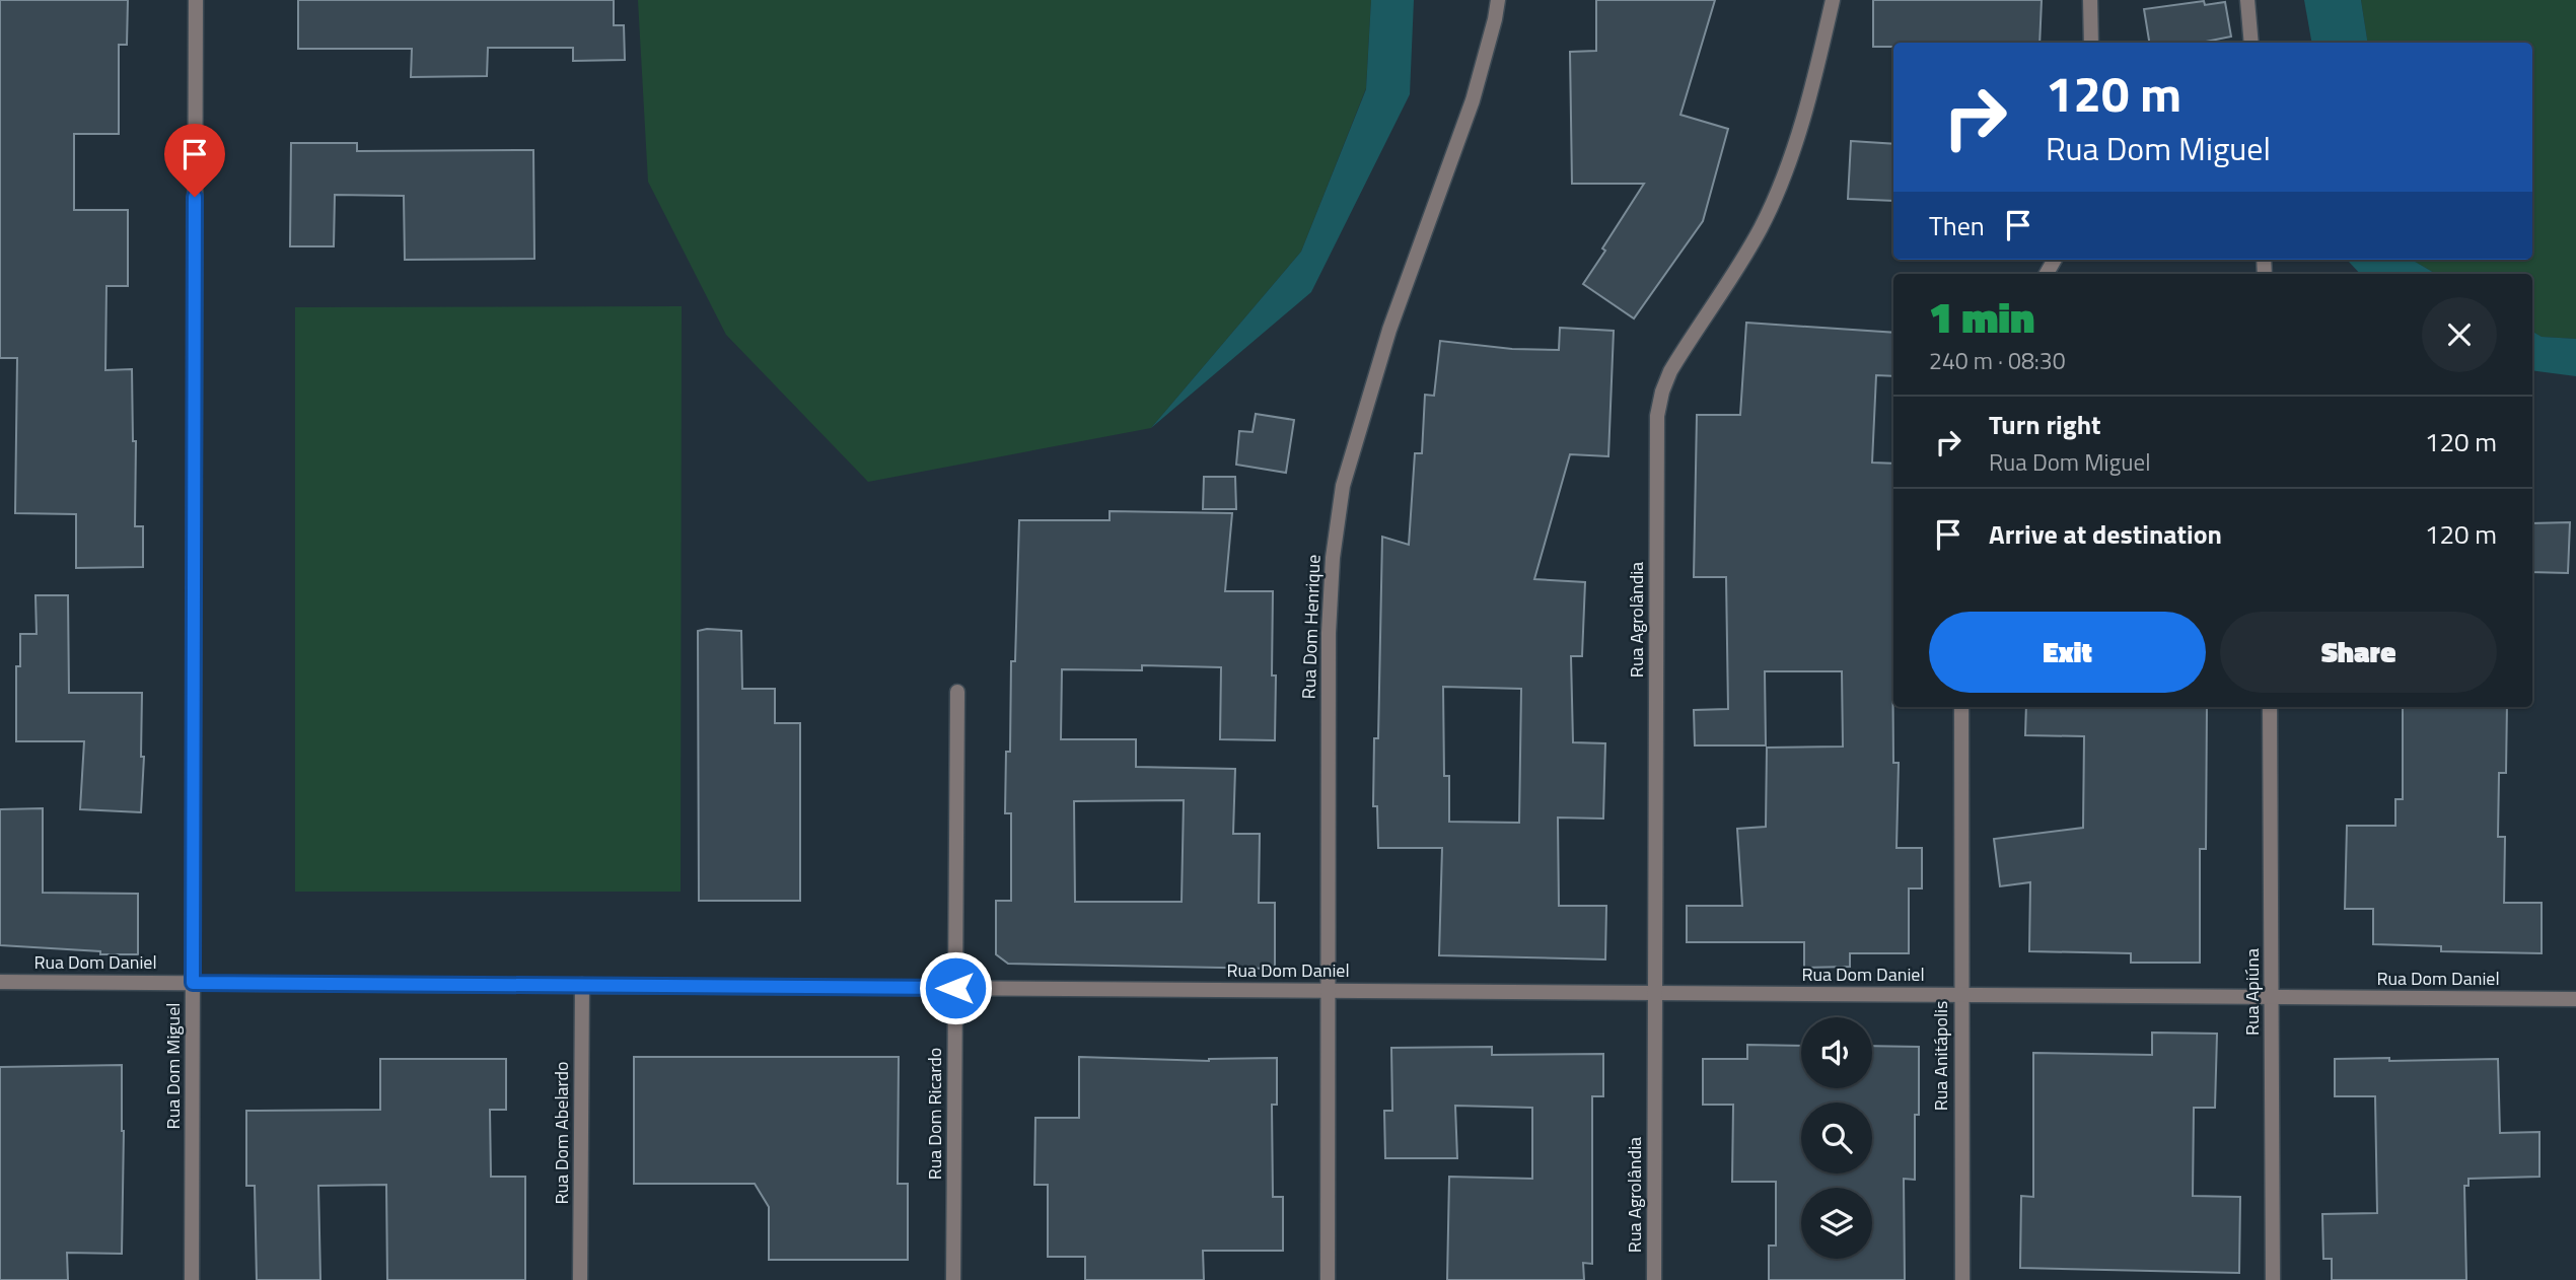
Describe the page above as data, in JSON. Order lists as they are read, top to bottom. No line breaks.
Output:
{"streets":{"street":["Rua Agrolândia","Rua Dom Henrique","Rua Dom Daniel","Rua Apiúna","Rua Anitápolis","Rua Dom Miguel","Rua Dom Ricardo","Rua Dom Abelardo"]},"crossings":[["Rua Agrolândia","Rua Dom Daniel"],["Rua Dom Henrique","Rua Dom Daniel"],["Rua Dom Daniel","Rua Apiúna"],["Rua Dom Daniel","Rua Anitápolis"],["Rua Dom Daniel","Rua Dom Miguel"],["Rua Dom Daniel","Rua Dom Ricardo"],["Rua Dom Daniel","Rua Dom Abelardo"]],"page":{"turn":["120 m","Rua Dom Miguel"],"then":"Then","heading":["1 min","240 m · 08:30"],"list":[{"name":"Turn right","note":"Rua Dom Miguel","value":"120 m"},{"name":"Arrive at destination","value":"120 m"}],"buttons":["Exit","Share"]}}
